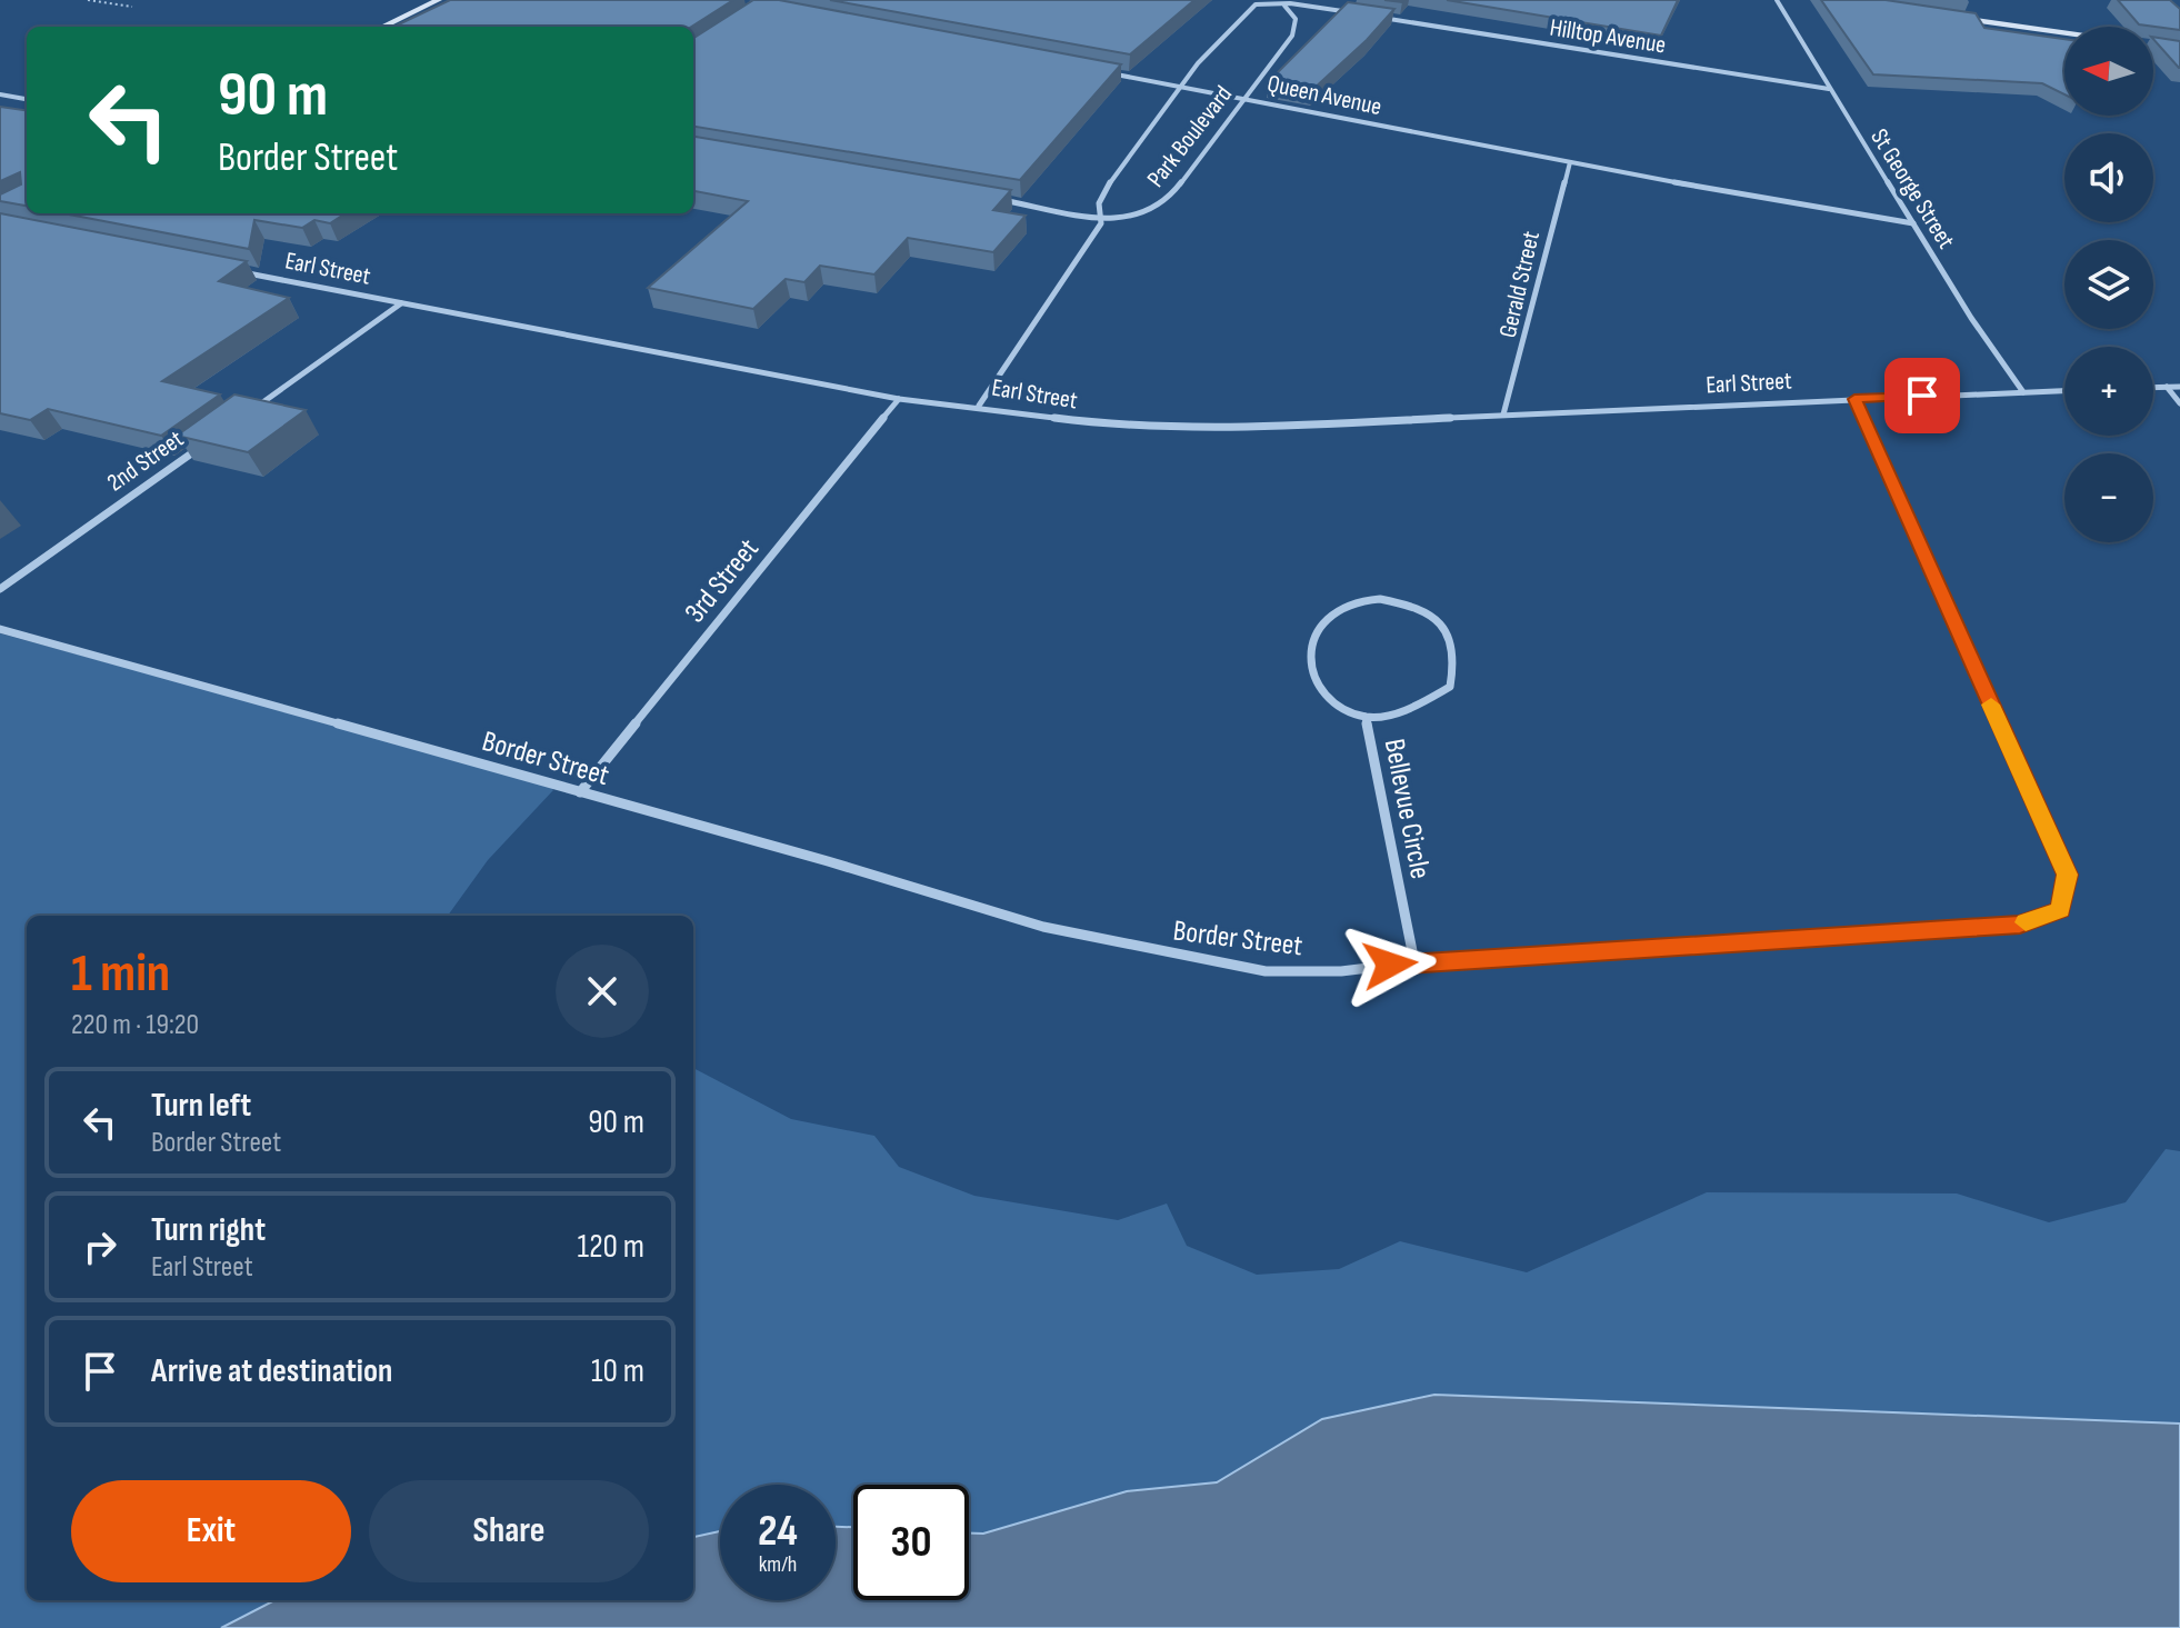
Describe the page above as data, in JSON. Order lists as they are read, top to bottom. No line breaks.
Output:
{"streets":{"street":["Hilltop Avenue","Queen Avenue","Park Boulevard","St George Street","Earl Street","Gerald Street","2nd Street","3rd Street","Border Street","Bellevue Circle"]},"crossings":[["Hilltop Avenue","St George Street"],["Queen Avenue","Park Boulevard"],["Queen Avenue","St George Street"],["Queen Avenue","Gerald Street"],["Park Boulevard","Earl Street"],["St George Street","Earl Street"],["Earl Street","Gerald Street"],["Earl Street","3rd Street"],["Earl Street","Border Street"],["3rd Street","Border Street"],["Border Street","Bellevue Circle"]],"north":"left","page":{"map_buttons":["+","−"],"turn":["90 m","Border Street"],"heading":["1 min","220 m · 19:20"],"list":[{"name":"Turn left","note":"Border Street","value":"90 m"},{"name":"Turn right","note":"Earl Street","value":"120 m"},{"name":"Arrive at destination","value":"10 m"}],"buttons":["Exit","Share"],"speed":"24 km/h","limit":"30"}}
